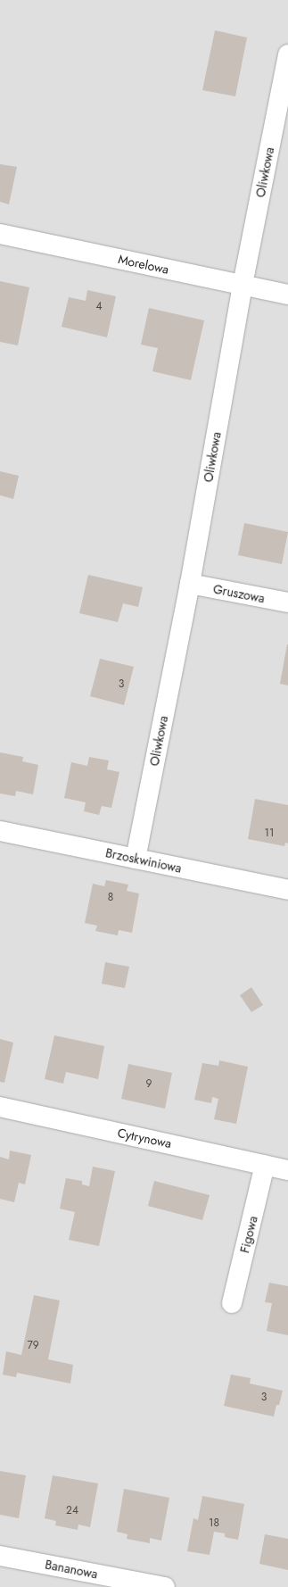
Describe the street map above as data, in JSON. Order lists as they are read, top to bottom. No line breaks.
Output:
{"streets":{"street":["Oliwkowa","Morelowa","Gruszowa","Brzoskwiniowa","Cytrynowa","Figowa","Bananowa"]},"crossings":[["Oliwkowa","Morelowa"],["Oliwkowa","Gruszowa"],["Oliwkowa","Brzoskwiniowa"],["Cytrynowa","Figowa"]],"house_numbers":["4","3","11","8","9","79","3","24","18"]}
